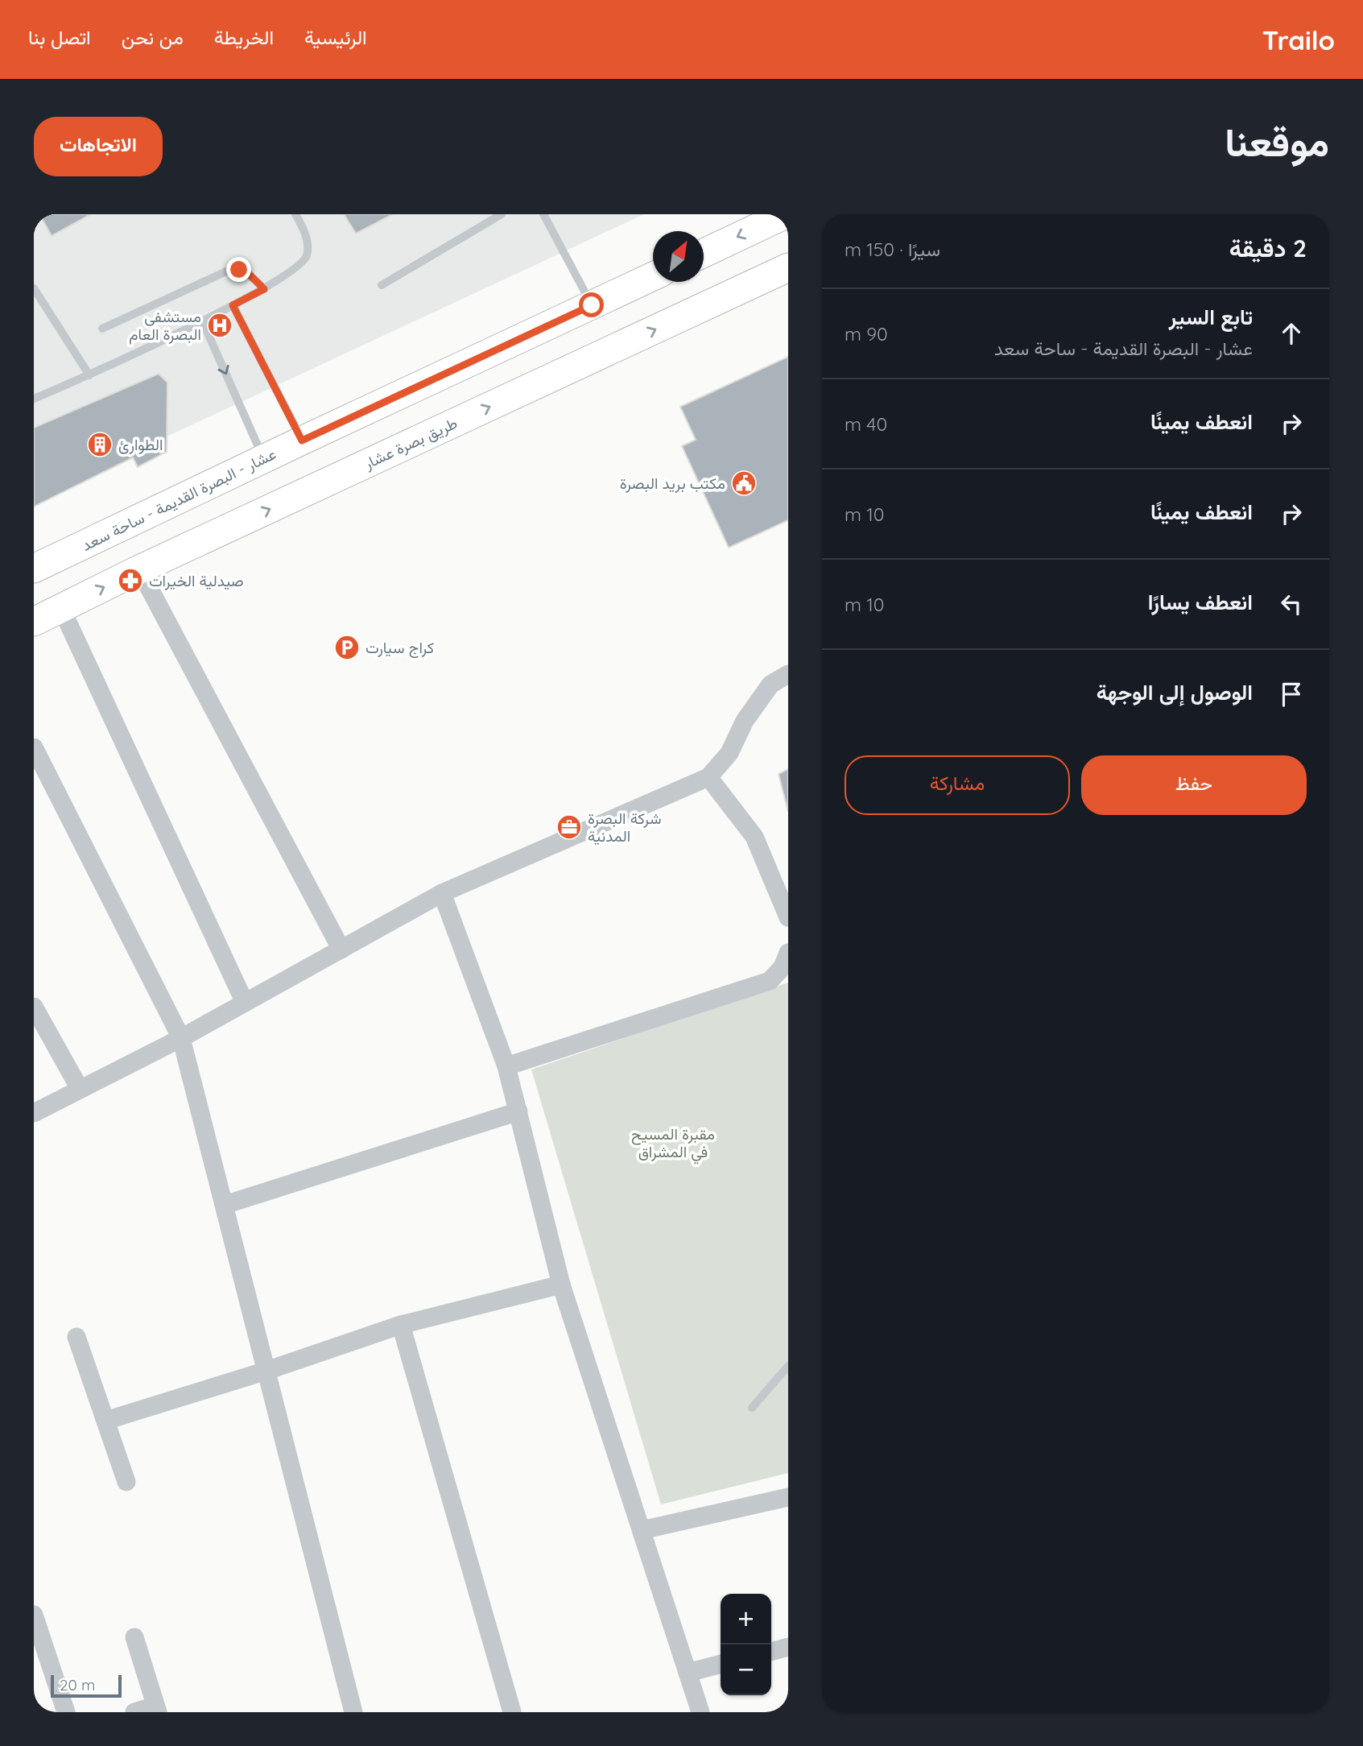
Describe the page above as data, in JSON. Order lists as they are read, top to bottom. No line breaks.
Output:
{"streets":{"main road":["طريق بصرة عشار","عشار - البصرة القديمة - ساحة سعد"]},"one_way":["طريق بصرة عشار"],"parks":["مقبرة المسيح في المشراق"],"places":{"hospital":["مستشفى البصرة العام"],"building":["الطوارئ"],"public building":["مكتب بريد البصرة"],"pharmacy":["صيدلية الخيرات"],"parking":["كراج سيارت"],"office":["شركة البصرة المدنية"]},"scale_bar":"20 m","north":"top right","page":{"header":"Trailo","nav":["الرئيسية","الخريطة","من نحن","اتصل بنا"],"title":"موقعنا","buttons":["الاتجاهات",["حفظ","مشاركة"]],"heading":["2 دقيقة","سيرًا · 150 m"],"list":[["تابع السير","عشار - البصرة القديمة - ساحة سعد","90 m"],["انعطف يمينًا","40 m"],["انعطف يمينًا","10 m"],["انعطف يسارًا","10 m"],"الوصول إلى الوجهة"],"map_buttons":["+","−"],"scale":"20 m"}}
